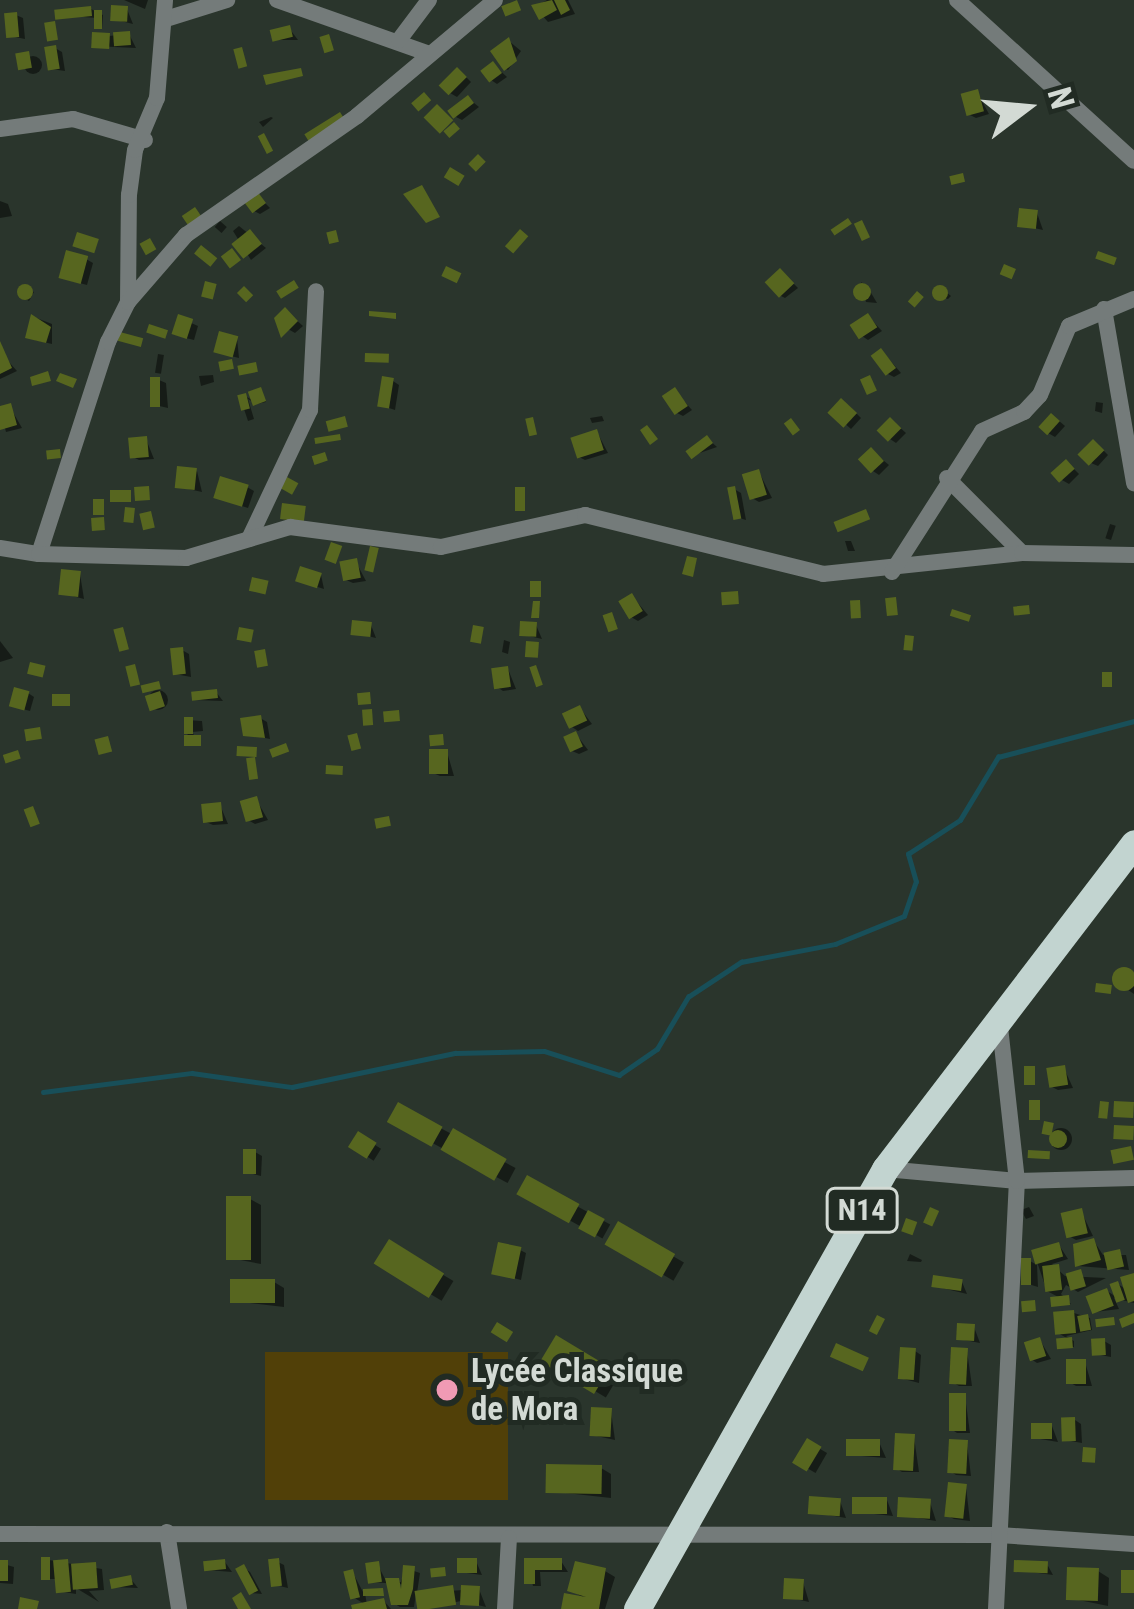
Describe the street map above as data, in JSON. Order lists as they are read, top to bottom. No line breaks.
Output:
{"streets":{"highway":["N14"]},"places":["Lycée Classique de Mora"],"north":"right"}
